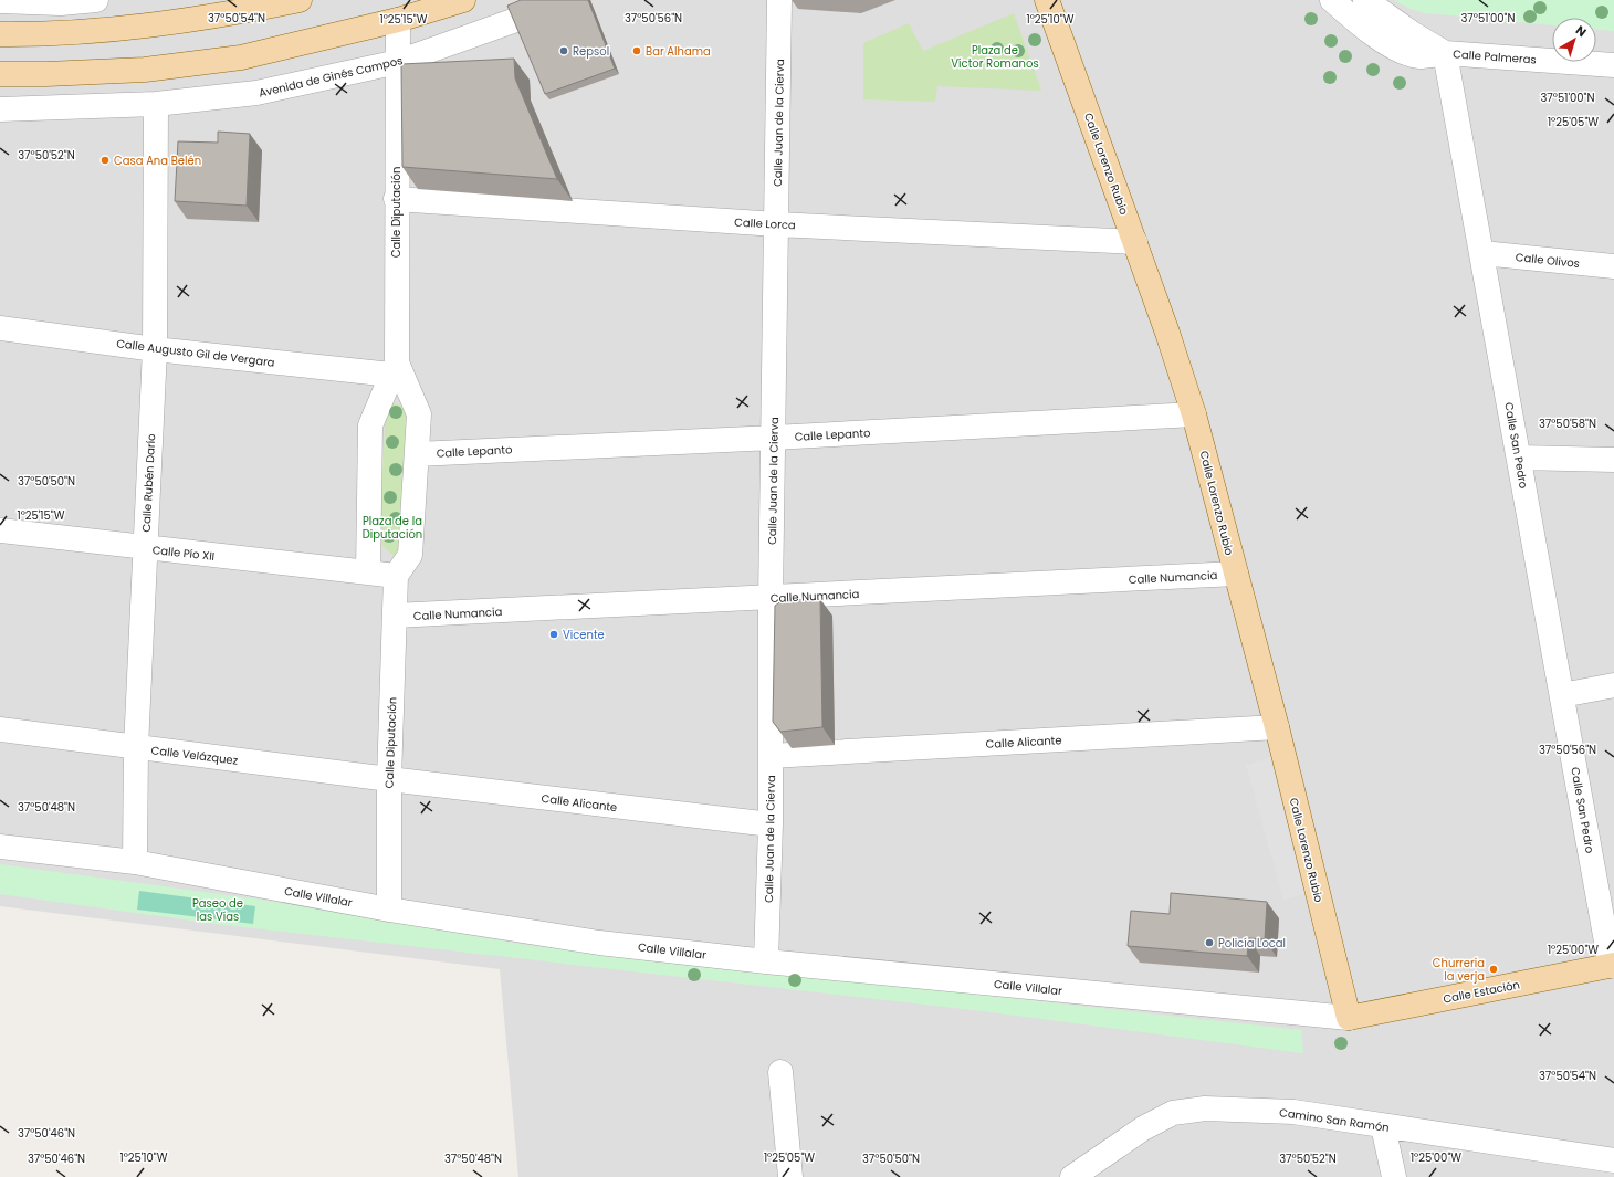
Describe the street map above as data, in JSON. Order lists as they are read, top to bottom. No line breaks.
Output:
{"streets":{"main road":["Calle Lorenzo Rubio","Calle Estación"],"street":["Calle Palmeras","Avenida de Ginés Campos","Calle Juan de la Cierva","Calle Diputación","Calle Lorca","Calle Olivos","Calle Augusto Gil de Vergara","Calle Lepanto","Calle San Pedro","Calle Rubén Darío","Calle Pío XII","Calle Numancia","Calle Alicante","Calle Velázquez","Calle Villalar","Camino San Ramón"]},"crossings":[["Calle Palmeras","Calle San Pedro"],["Avenida de Ginés Campos","Calle Diputación"],["Avenida de Ginés Campos","Calle Rubén Darío"],["Calle Juan de la Cierva","Calle Lorca"],["Calle Juan de la Cierva","Calle Lepanto"],["Calle Juan de la Cierva","Calle Numancia"],["Calle Juan de la Cierva","Calle Alicante"],["Calle Juan de la Cierva","Calle Villalar"],["Calle Lorenzo Rubio","Calle Lorca"],["Calle Lorenzo Rubio","Calle Lepanto"],["Calle Lorenzo Rubio","Calle Numancia"],["Calle Lorenzo Rubio","Calle Alicante"],["Calle Lorenzo Rubio","Calle Villalar"],["Calle Lorenzo Rubio","Calle Estación"],["Calle Diputación","Calle Lorca"],["Calle Diputación","Calle Augusto Gil de Vergara"],["Calle Diputación","Calle Numancia"],["Calle Diputación","Calle Alicante"],["Calle Diputación","Calle Velázquez"],["Calle Diputación","Calle Villalar"],["Calle Olivos","Calle San Pedro"],["Calle Augusto Gil de Vergara","Calle Rubén Darío"],["Calle San Pedro","Calle Estación"],["Calle Rubén Darío","Calle Pío XII"],["Calle Rubén Darío","Calle Velázquez"],["Calle Rubén Darío","Calle Villalar"],["Calle Alicante","Calle Velázquez"],["Calle Villalar","Calle Estación"]],"parks":["Plaza de Víctor Romanos","Plaza de la Diputación","Paseo de las Vías"],"places":["Repsol","Bar Alhama","Casa Ana Belén","Vicente","Policía Local","Churrería la verja"],"north":"top right","coordinates":["37°51'00\"N","37°50'54\"N","37°50'56\"N","1°25'15\"W","1°25'10\"W","1°25'05\"W","37°50'52\"N","37°50'58\"N","37°50'50\"N","37°50'48\"N","1°25'00\"W","37°50'46\"N"]}
